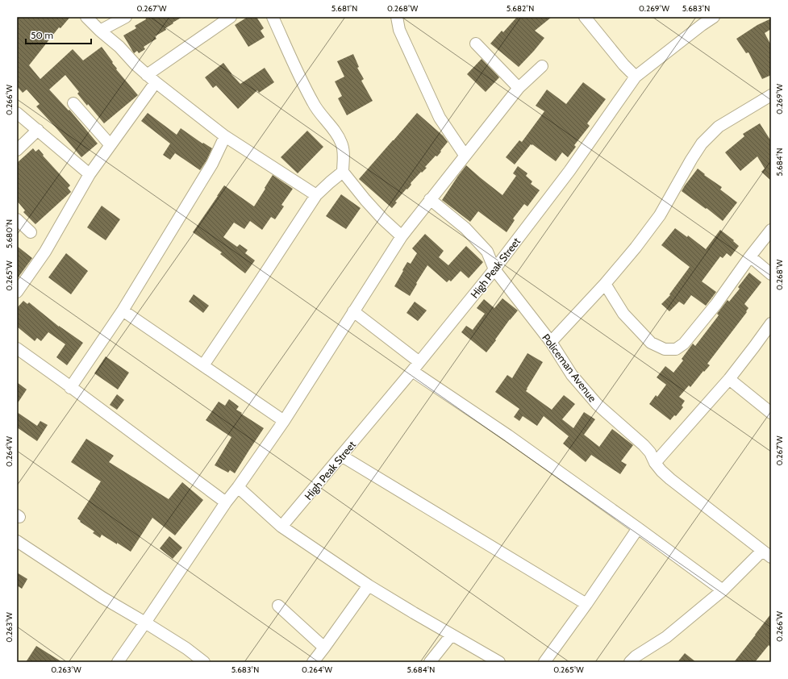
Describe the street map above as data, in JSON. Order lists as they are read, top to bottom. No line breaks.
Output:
{"streets":{"street":["High Peak Street","Policeman Avenue"]},"crossings":[["High Peak Street","Policeman Avenue"]],"scale_bar":"50 m","coordinates":["0.267°W","5.681°N","0.268°W","5.682°N","0.269°W","5.683°N","0.266°W","5.684°N","5.680°N","0.265°W","0.264°W","0.263°W"]}
